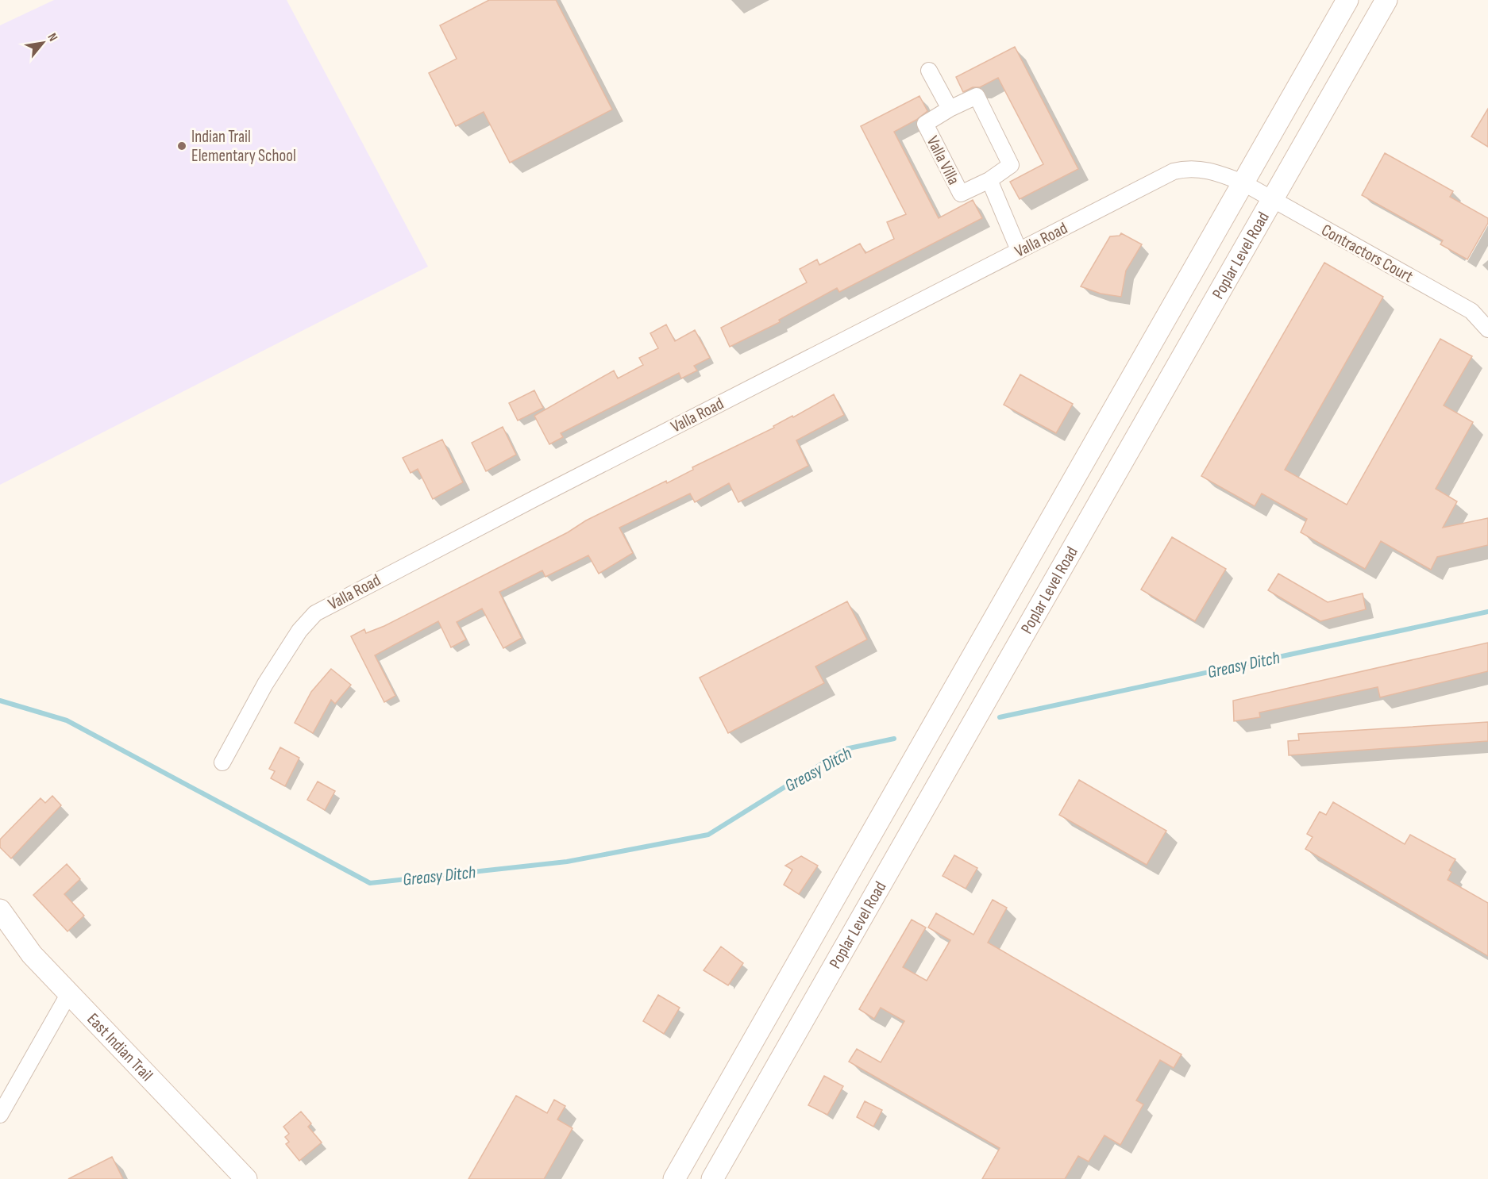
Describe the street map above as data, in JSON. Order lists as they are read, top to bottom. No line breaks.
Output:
{"streets":{"main road":["Poplar Level Road","East Indian Trail"],"street":["Valla Villa","Valla Road","Contractors Court"]},"crossings":[["Valla Road","Contractors Court"],["Valla Road","Poplar Level Road"],["Contractors Court","Poplar Level Road"]],"water":["Greasy Ditch"],"places":["Indian Trail Elementary School"],"north":"top right"}
